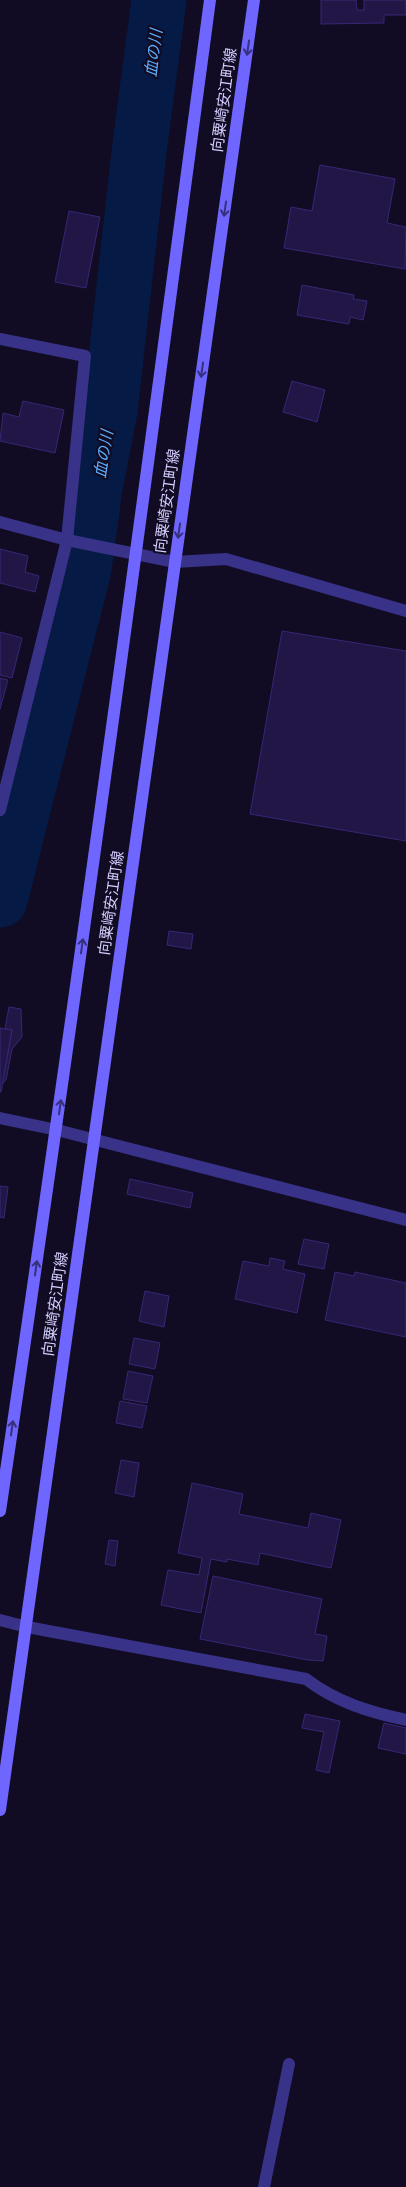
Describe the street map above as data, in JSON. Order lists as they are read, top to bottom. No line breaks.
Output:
{"streets":{"main road":["向粟崎安江町線"]},"water":["血の川"]}
